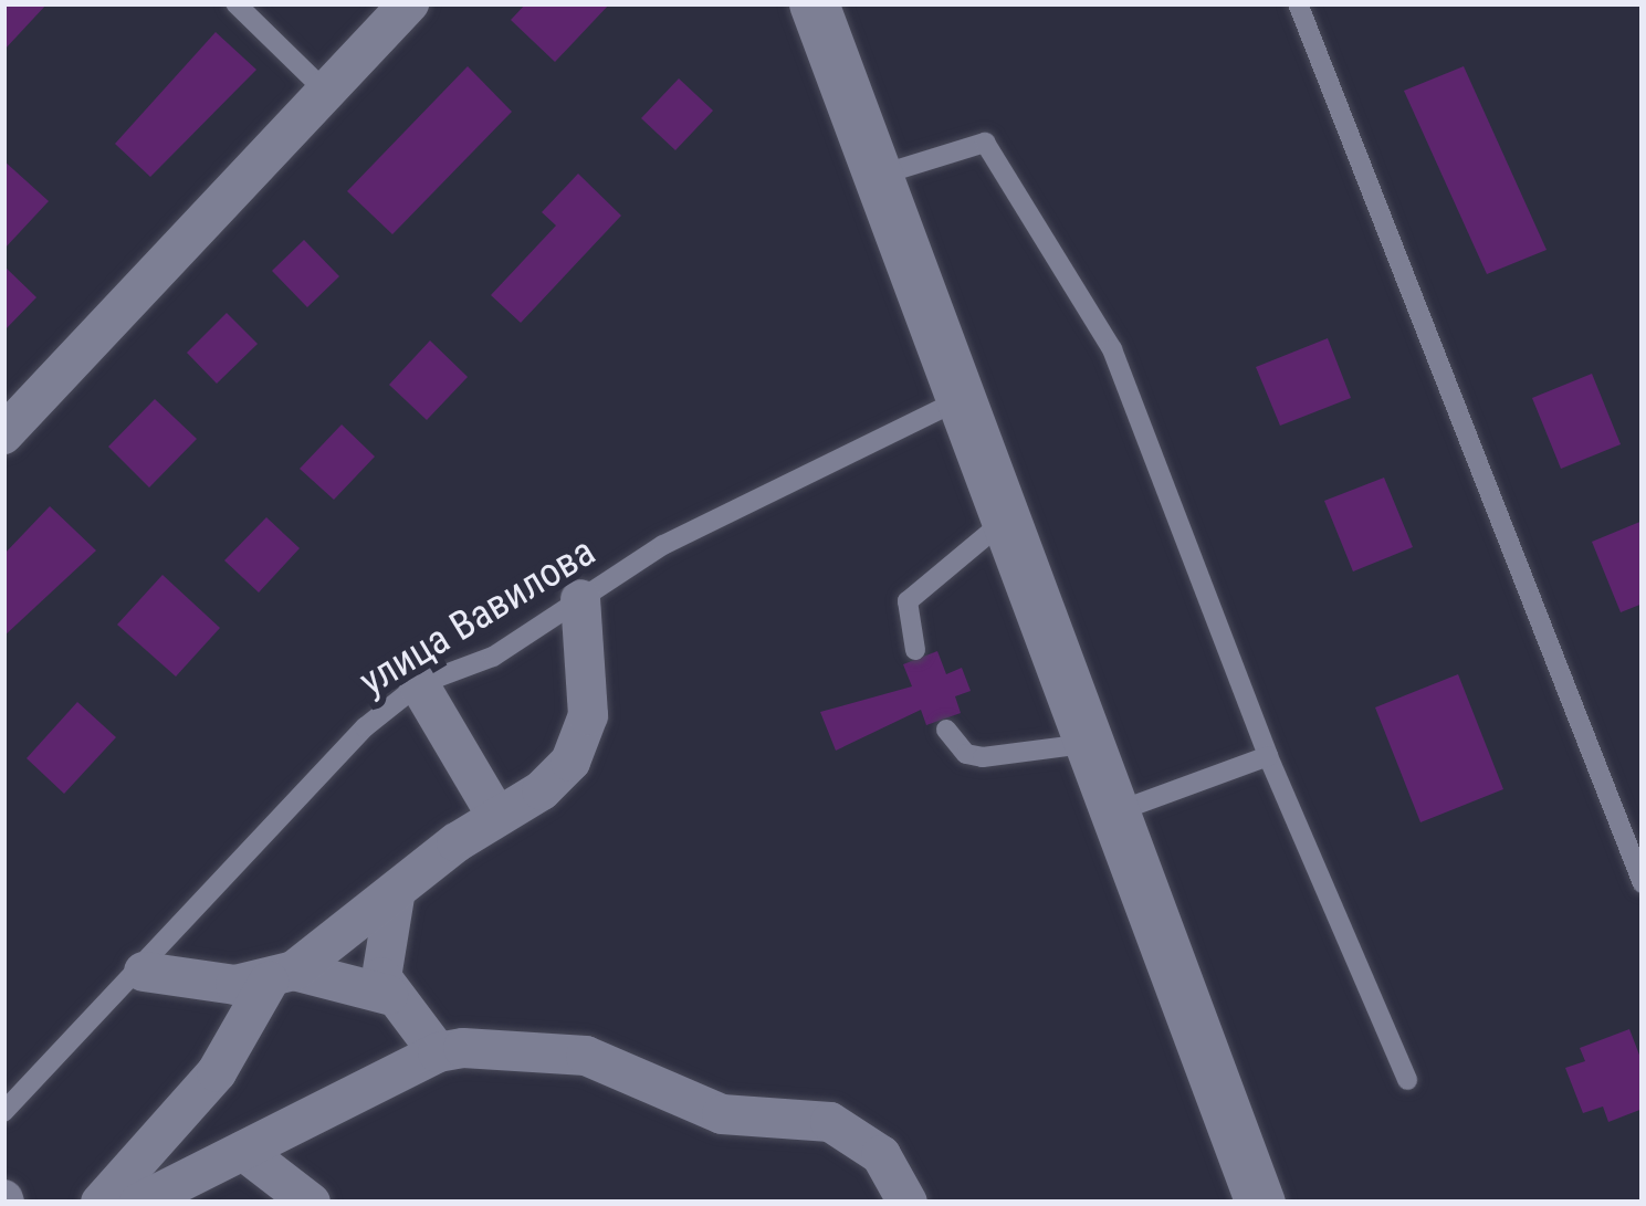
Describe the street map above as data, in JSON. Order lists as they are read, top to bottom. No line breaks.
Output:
{"streets":{"lane":["улица Вавилова"]}}
